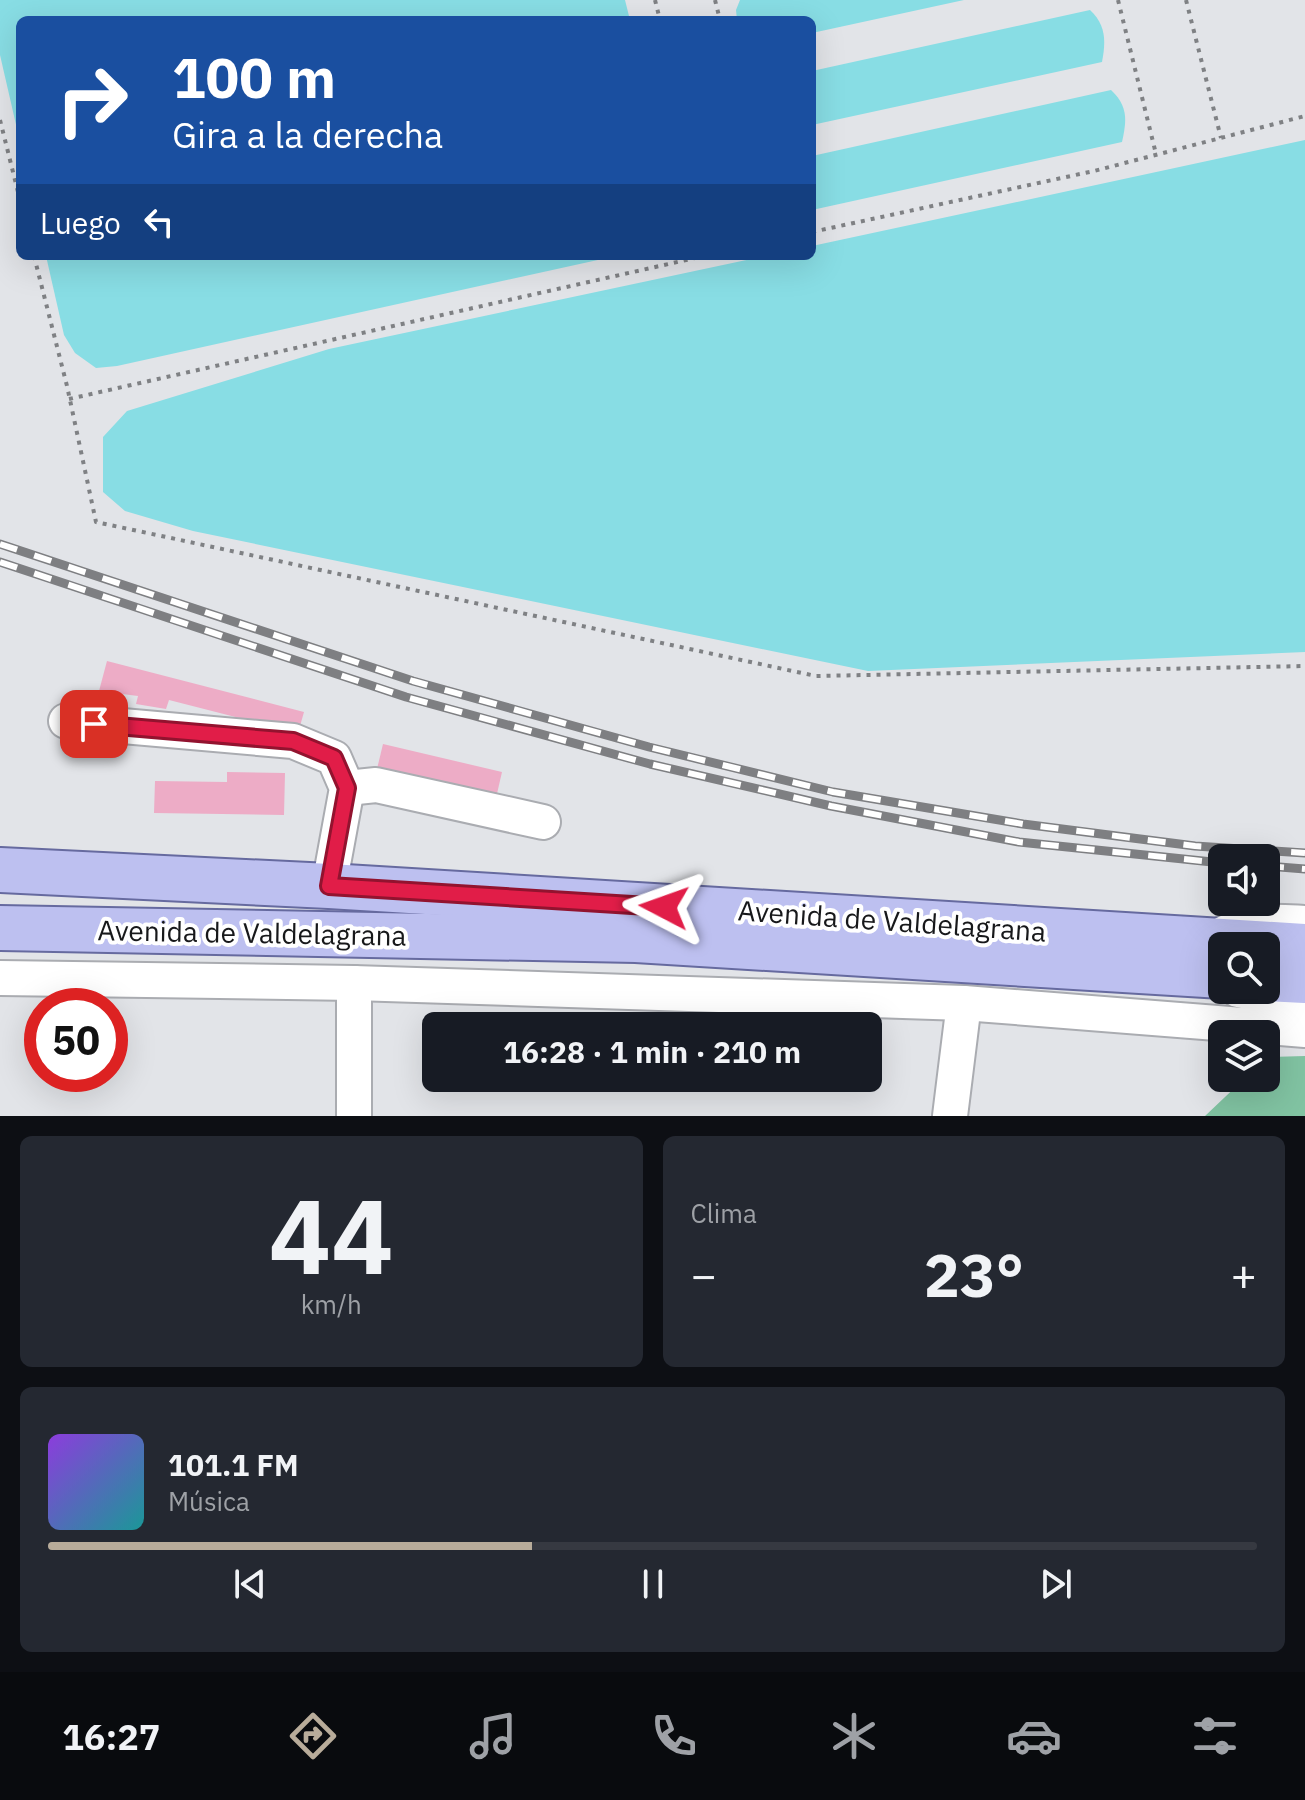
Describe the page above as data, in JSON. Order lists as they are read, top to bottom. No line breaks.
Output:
{"streets":{"main road":["Avenida de Valdelagrana"]},"page":{"turn":["100 m","Gira a la derecha"],"then":"Luego","limit":"50","trip":"16:28 · 1 min · 210 m","tile":[["44","km/h"],"Clima"],"heat":["−","23°","+"],"song":["101.1 FM","Música"],"tabs":"16:27"}}
